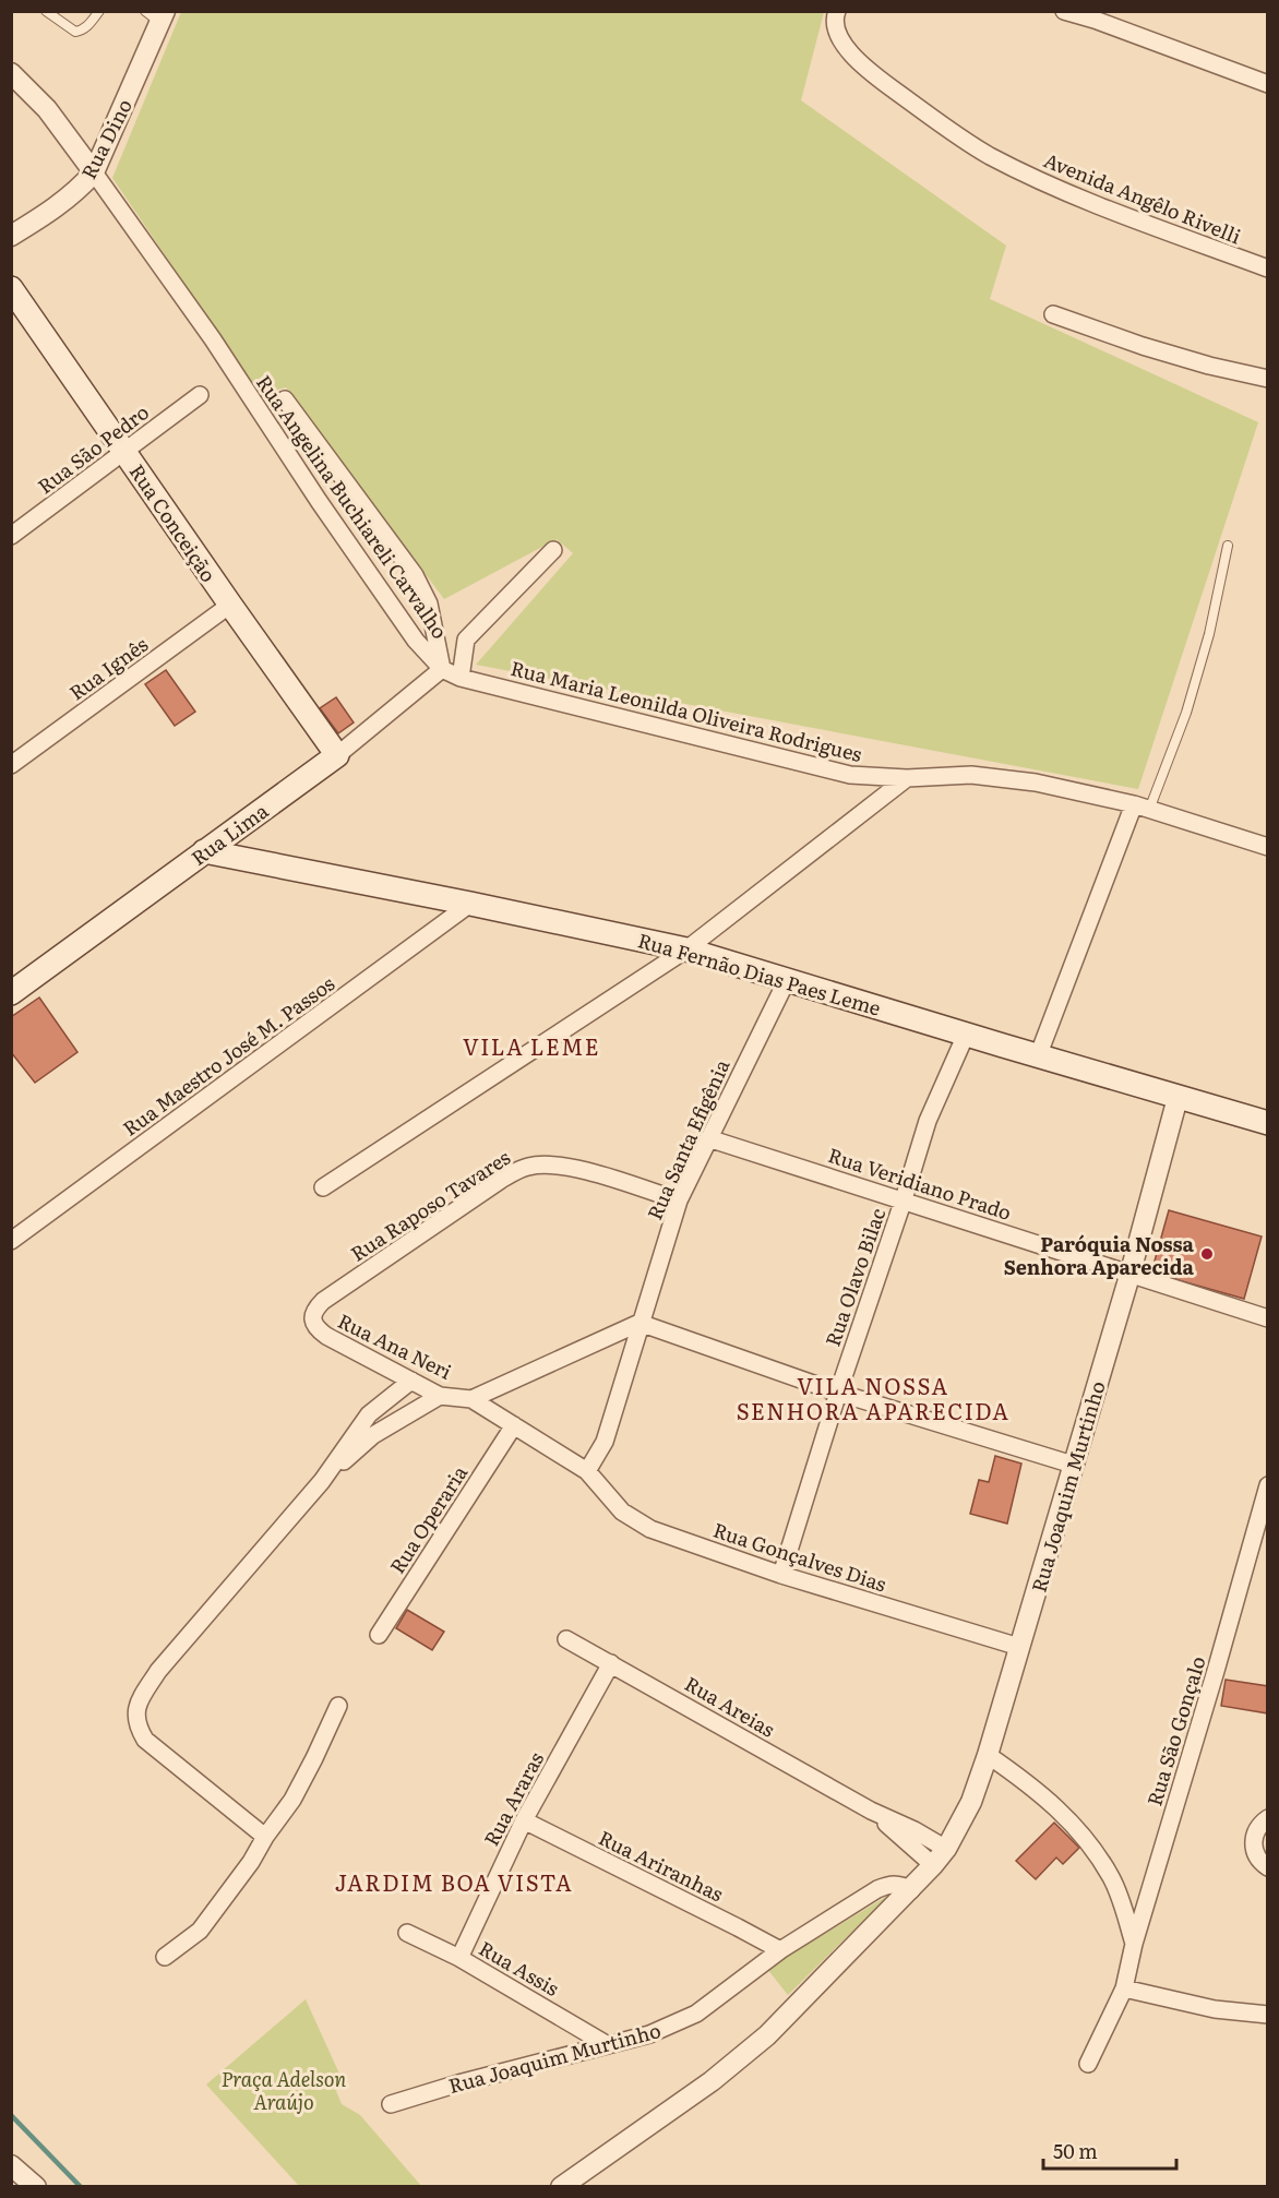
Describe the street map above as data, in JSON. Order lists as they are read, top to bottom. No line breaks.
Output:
{"streets":{"main road":["Rua Conceição","Rua Lima","Rua Fernão Dias Paes Leme"],"street":["Rua Dino","Avenida Angêlo Rivelli","Rua São Pedro","Rua Angelina Buchiareli Carvalho","Rua Ignês","Rua Maria Leonilda Oliveira Rodrigues","Rua Maestro José M. Passos","Rua Santa Efigênia","Rua Veridiano Prado","Rua Raposo Tavares","Rua Olavo Bilac","Rua Ana Neri","Rua Joaquim Murtinho","Rua Operaria","Rua Gonçalves Dias","Rua Areias","Rua São Gonçalo","Rua Araras","Rua Ariranhas","Rua Assis"]},"crossings":[["Rua Dino","Rua Angelina Buchiareli Carvalho"],["Rua São Pedro","Rua Conceição"],["Rua Angelina Buchiareli Carvalho","Rua Maria Leonilda Oliveira Rodrigues"],["Rua Angelina Buchiareli Carvalho","Rua Lima"],["Rua Conceição","Rua Ignês"],["Rua Conceição","Rua Lima"],["Rua Maria Leonilda Oliveira Rodrigues","Rua Lima"],["Rua Lima","Rua Fernão Dias Paes Leme"],["Rua Fernão Dias Paes Leme","Rua Maestro José M. Passos"],["Rua Fernão Dias Paes Leme","Rua Santa Efigênia"],["Rua Fernão Dias Paes Leme","Rua Olavo Bilac"],["Rua Fernão Dias Paes Leme","Rua Joaquim Murtinho"],["Rua Santa Efigênia","Rua Veridiano Prado"],["Rua Santa Efigênia","Rua Raposo Tavares"],["Rua Santa Efigênia","Rua Ana Neri"],["Rua Santa Efigênia","Rua Gonçalves Dias"],["Rua Veridiano Prado","Rua Olavo Bilac"],["Rua Veridiano Prado","Rua Joaquim Murtinho"],["Rua Raposo Tavares","Rua Ana Neri"],["Rua Olavo Bilac","Rua Gonçalves Dias"],["Rua Ana Neri","Rua Operaria"],["Rua Ana Neri","Rua Gonçalves Dias"],["Rua Joaquim Murtinho","Rua Gonçalves Dias"],["Rua Joaquim Murtinho","Rua Ariranhas"],["Rua Joaquim Murtinho","Rua Assis"],["Rua Areias","Rua Araras"],["Rua Araras","Rua Ariranhas"],["Rua Araras","Rua Assis"]],"districts":["VILA LEME","VILA NOSSA SENHORA APARECIDA","JARDIM BOA VISTA"],"parks":["Praça Adelson Araújo"],"places":["Paróquia Nossa Senhora Aparecida"],"scale_bar":"50 m"}
